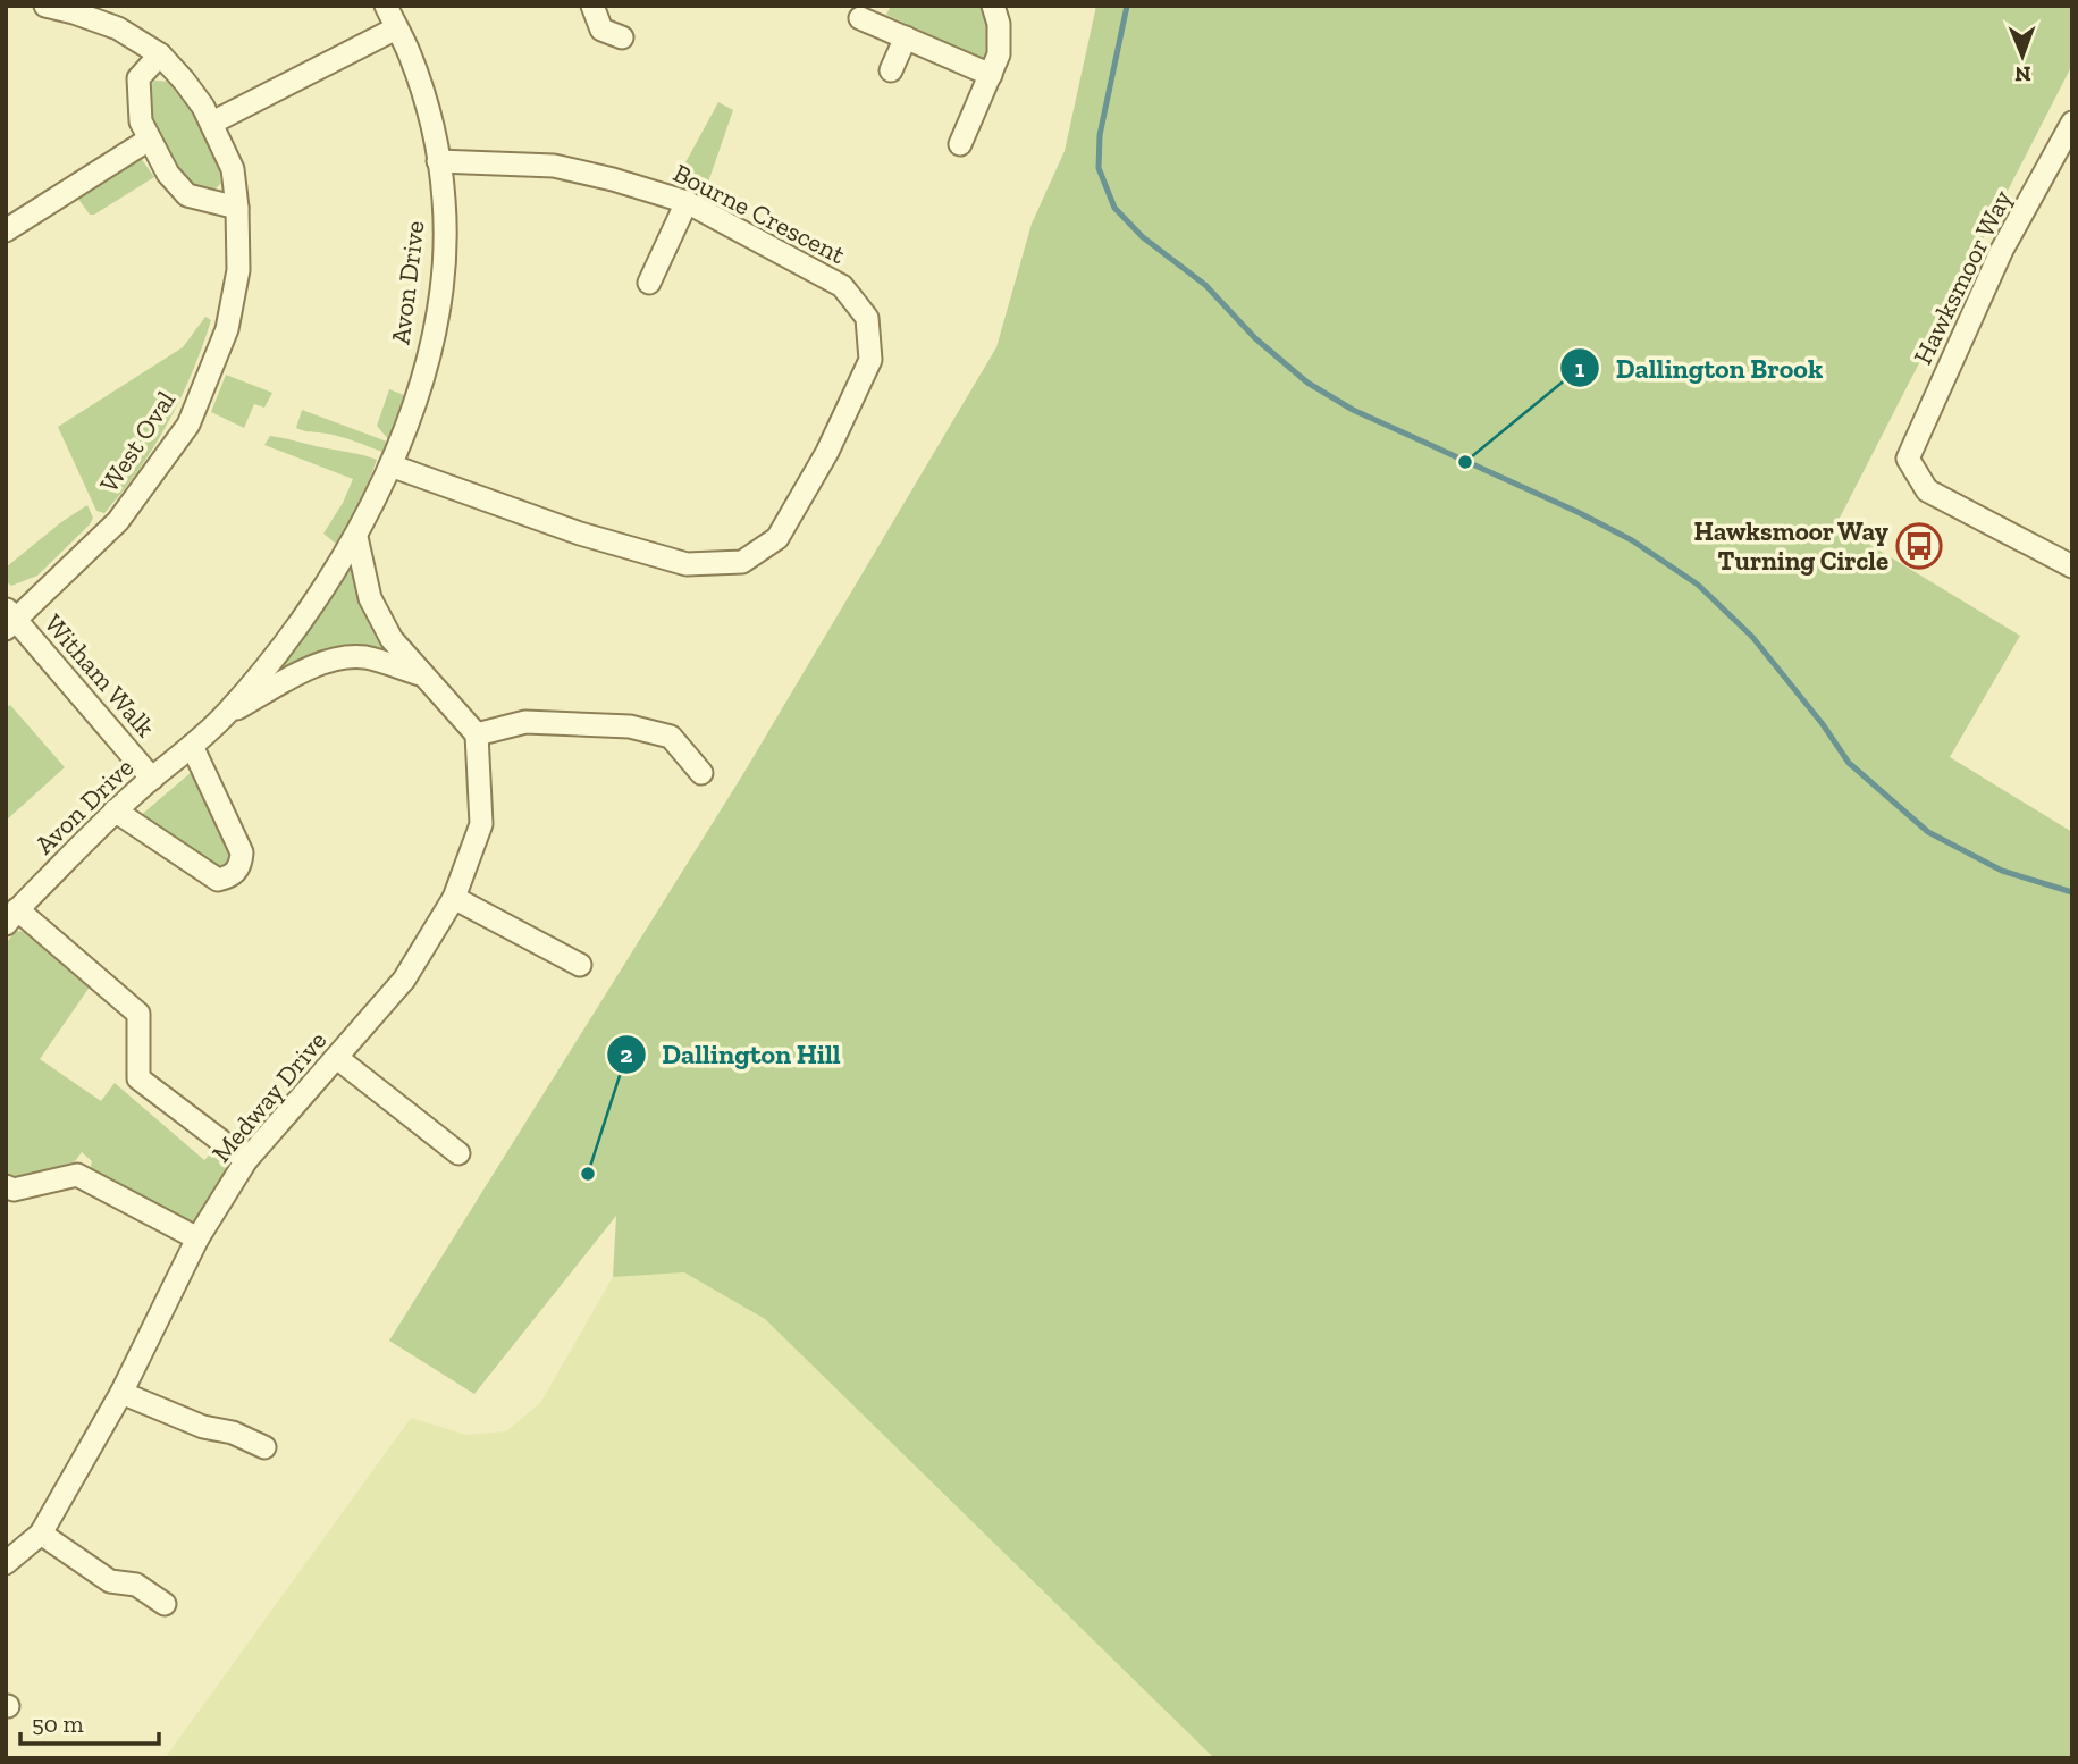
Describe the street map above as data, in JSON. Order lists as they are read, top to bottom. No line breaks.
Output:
{"streets":{"street":["Bourne Crescent","Hawksmoor Way","Avon Drive","West Oval","Witham Walk","Medway Drive"]},"crossings":[["Bourne Crescent","Avon Drive"],["Avon Drive","Witham Walk"],["West Oval","Witham Walk"]],"places":{"other":["Dallington Brook","Dallington Hill"],"bus stop":["Hawksmoor Way Turning Circle"]},"scale_bar":"50 m","north":"bottom"}
